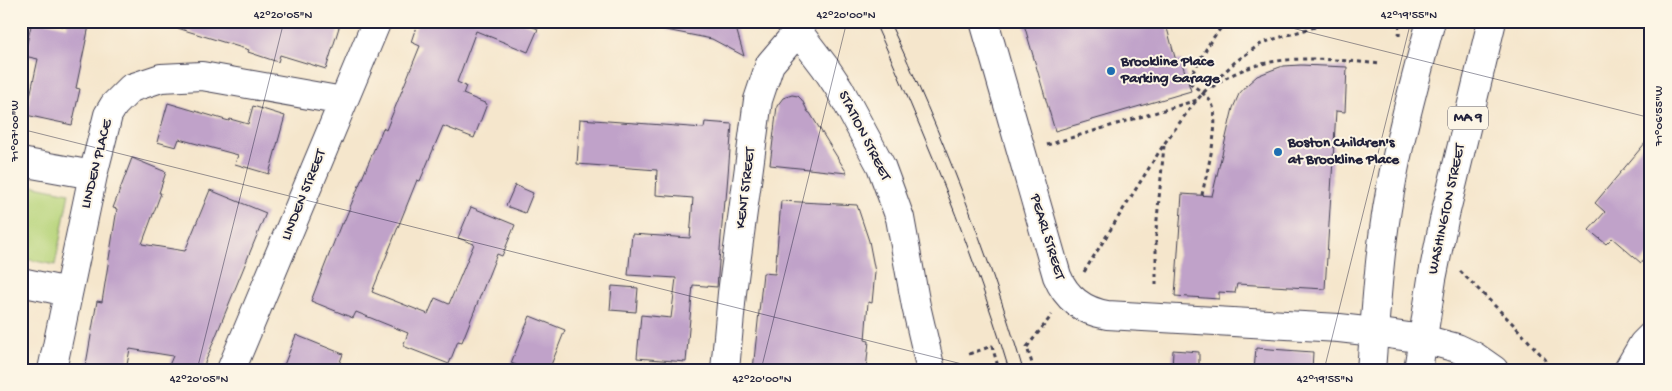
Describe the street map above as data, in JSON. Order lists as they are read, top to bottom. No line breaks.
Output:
{"streets":{"main road":["MA 9","STATION STREET","LINDEN PLACE","KENT STREET","LINDEN STREET","WASHINGTON STREET","PEARL STREET"]},"crossings":[["STATION STREET","KENT STREET"],["LINDEN PLACE","LINDEN STREET"],["WASHINGTON STREET","PEARL STREET"]],"places":["Brookline Place Parking Garage","Boston Children's at Brookline Place"],"coordinates":["42°20'05\"N","42°20'00\"N","42°19'55\"N","71°06'55\"W","71°07'00\"W"]}
